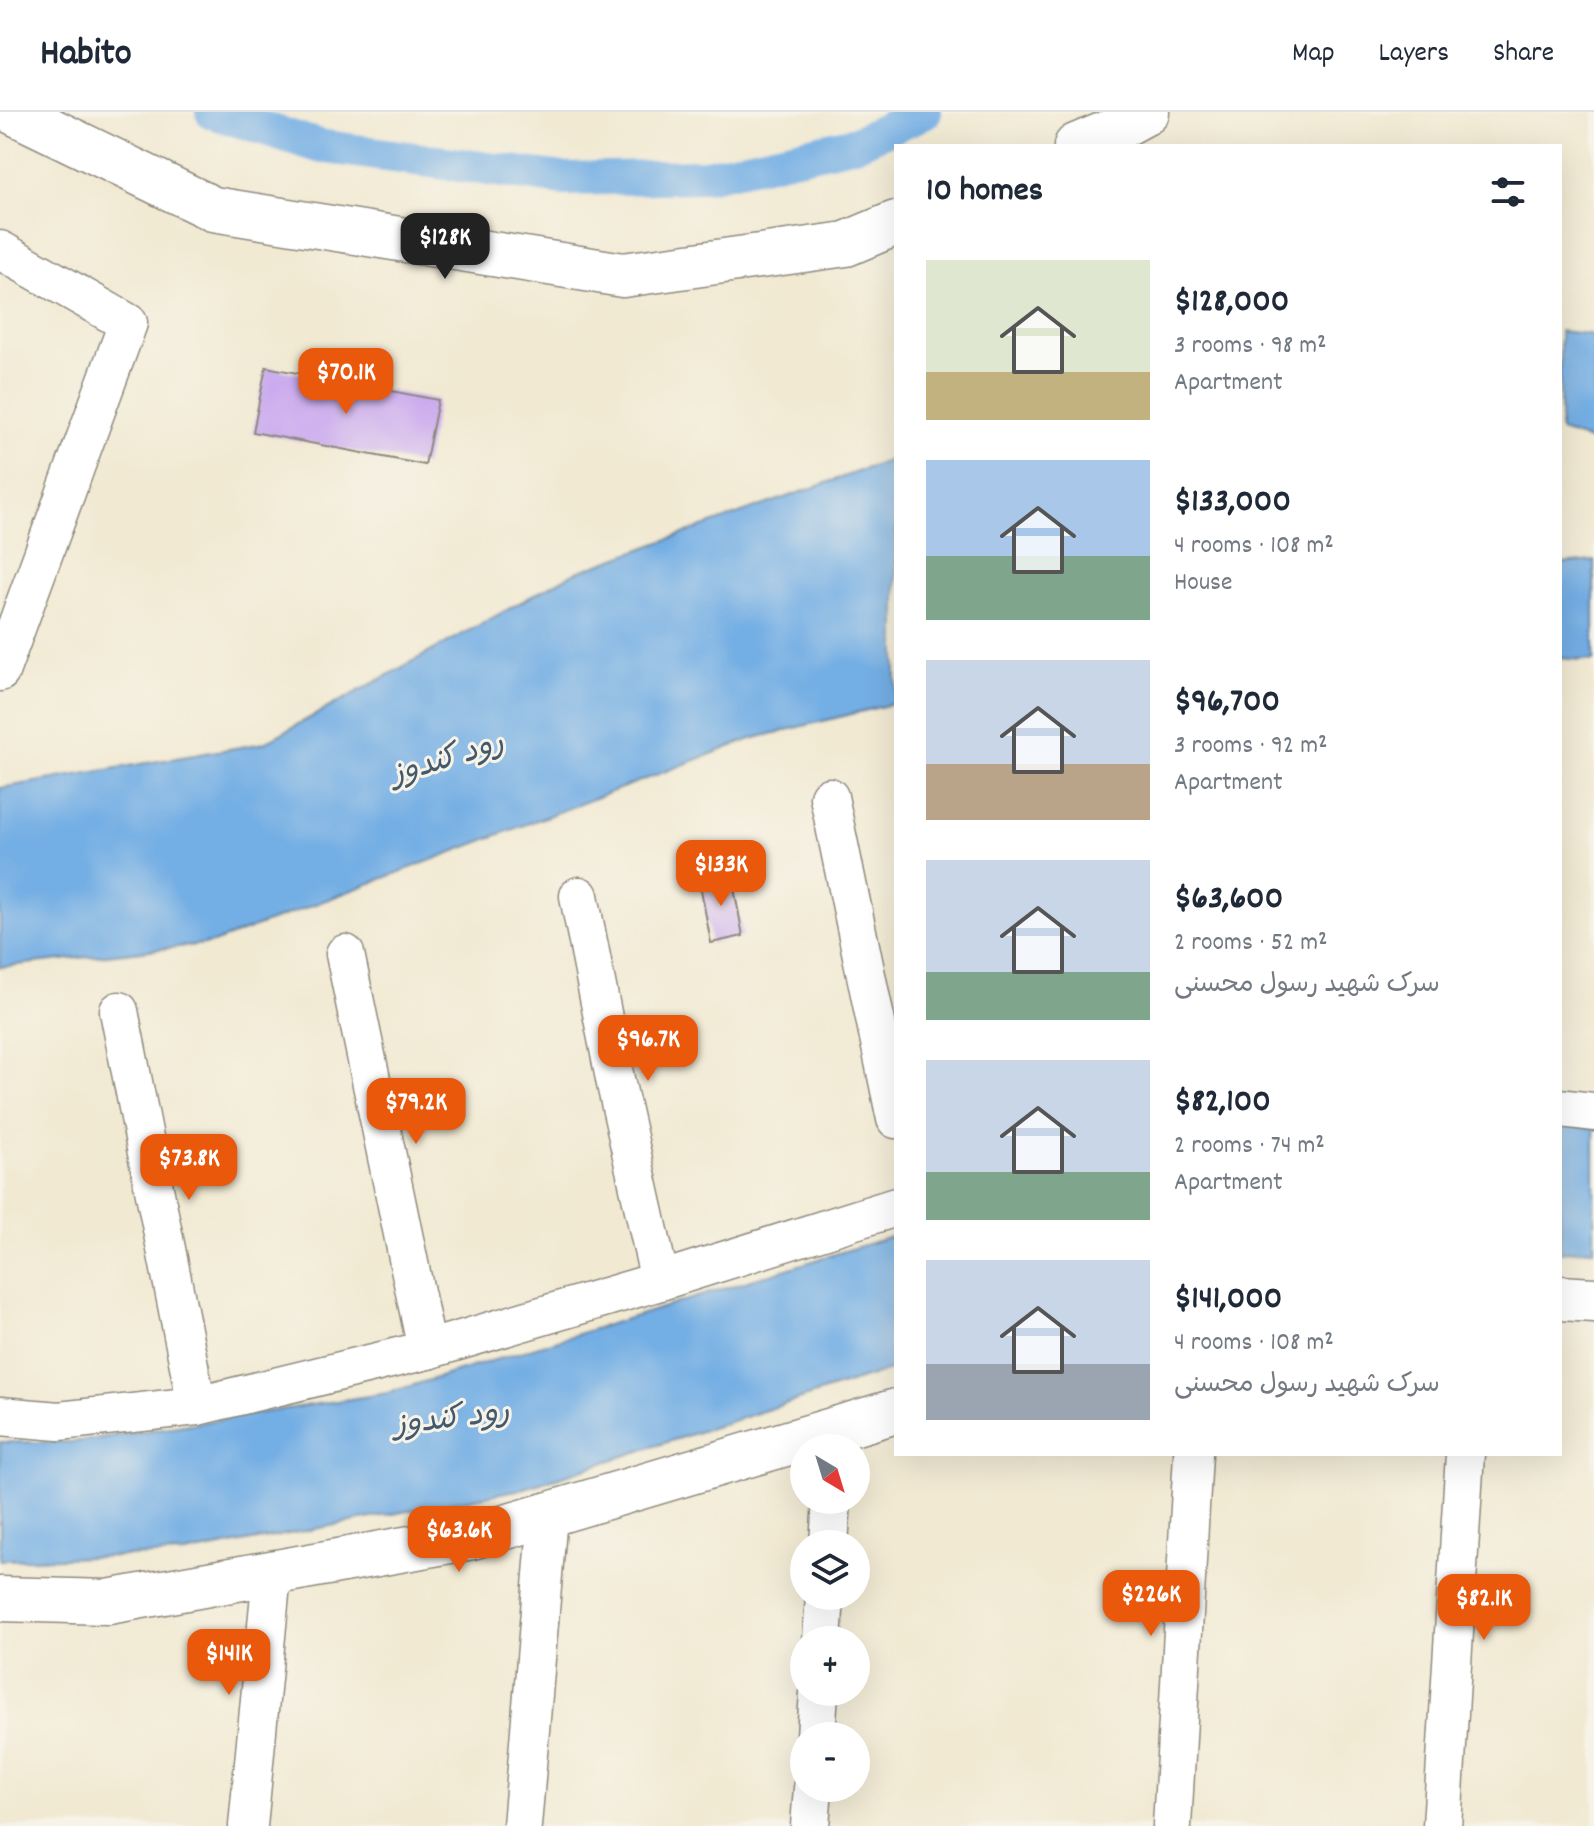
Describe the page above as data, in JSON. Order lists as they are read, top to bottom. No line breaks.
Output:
{"water":["رود کندوز"],"north":"bottom right","page":{"header":"Habito","nav":["Map","Layers","Share"],"heading":"10 homes","price":["$128K","$70.1K","$133K","$96.7K","$79.2K","$73.8K","$63.6K","$226K","$82.1K","$141K"],"list":[{"name":"$128,000","note":"3 rooms · 98 m² · Apartment"},{"name":"$133,000","note":"4 rooms · 108 m² · House"},{"name":"$96,700","note":"3 rooms · 92 m² · Apartment"},{"name":"$63,600","note":"2 rooms · 52 m² · سرک شهید رسول محسنی"},{"name":"$82,100","note":"2 rooms · 74 m² · Apartment"},{"name":"$141,000","note":"4 rooms · 108 m² · سرک شهید رسول محسنی"}],"map_buttons":["+","−"]}}
